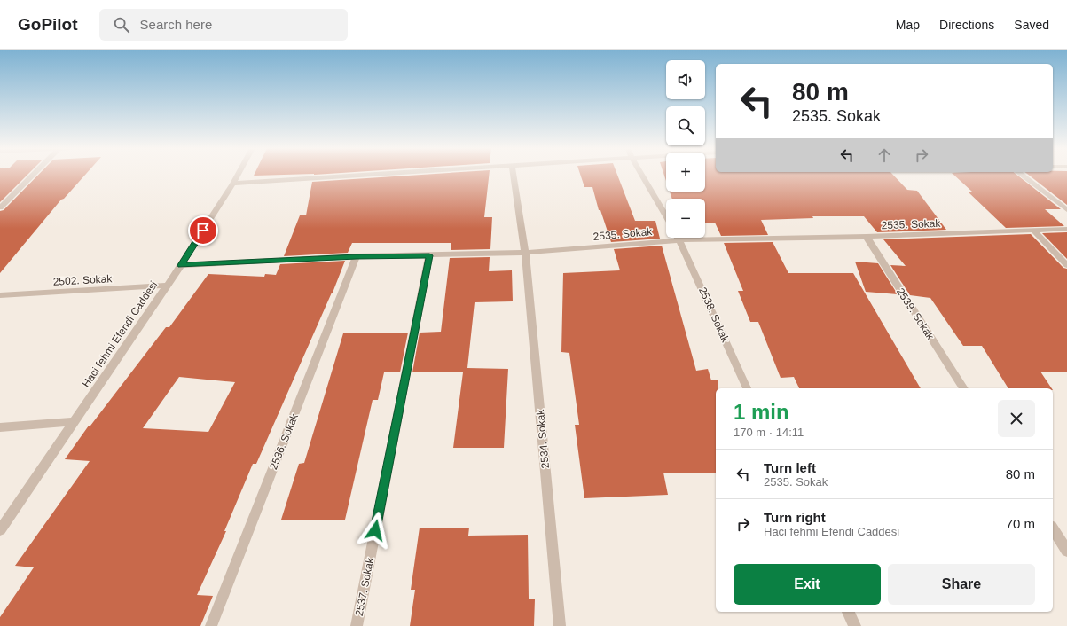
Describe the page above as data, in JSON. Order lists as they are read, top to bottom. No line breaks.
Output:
{"streets":{"street":["2535. Sokak","2502. Sokak","2539. Sokak","2538. Sokak","Haci fehmi Efendi Caddesi","2534. Sokak","2536. Sokak","2537. Sokak"]},"crossings":[["2535. Sokak","2539. Sokak"],["2535. Sokak","2538. Sokak"],["2535. Sokak","Haci fehmi Efendi Caddesi"],["2535. Sokak","2534. Sokak"],["2535. Sokak","2536. Sokak"],["2535. Sokak","2537. Sokak"],["2502. Sokak","Haci fehmi Efendi Caddesi"]],"page":{"header":"GoPilot","search":"Search here","nav":["Map","Directions","Saved"],"map_buttons":["+","−"],"turn":["80 m","2535. Sokak"],"heading":["1 min","170 m · 14:11"],"list":[{"name":"Turn left","note":"2535. Sokak","value":"80 m"},{"name":"Turn right","note":"Haci fehmi Efendi Caddesi","value":"70 m"}],"buttons":["Exit","Share"]}}
